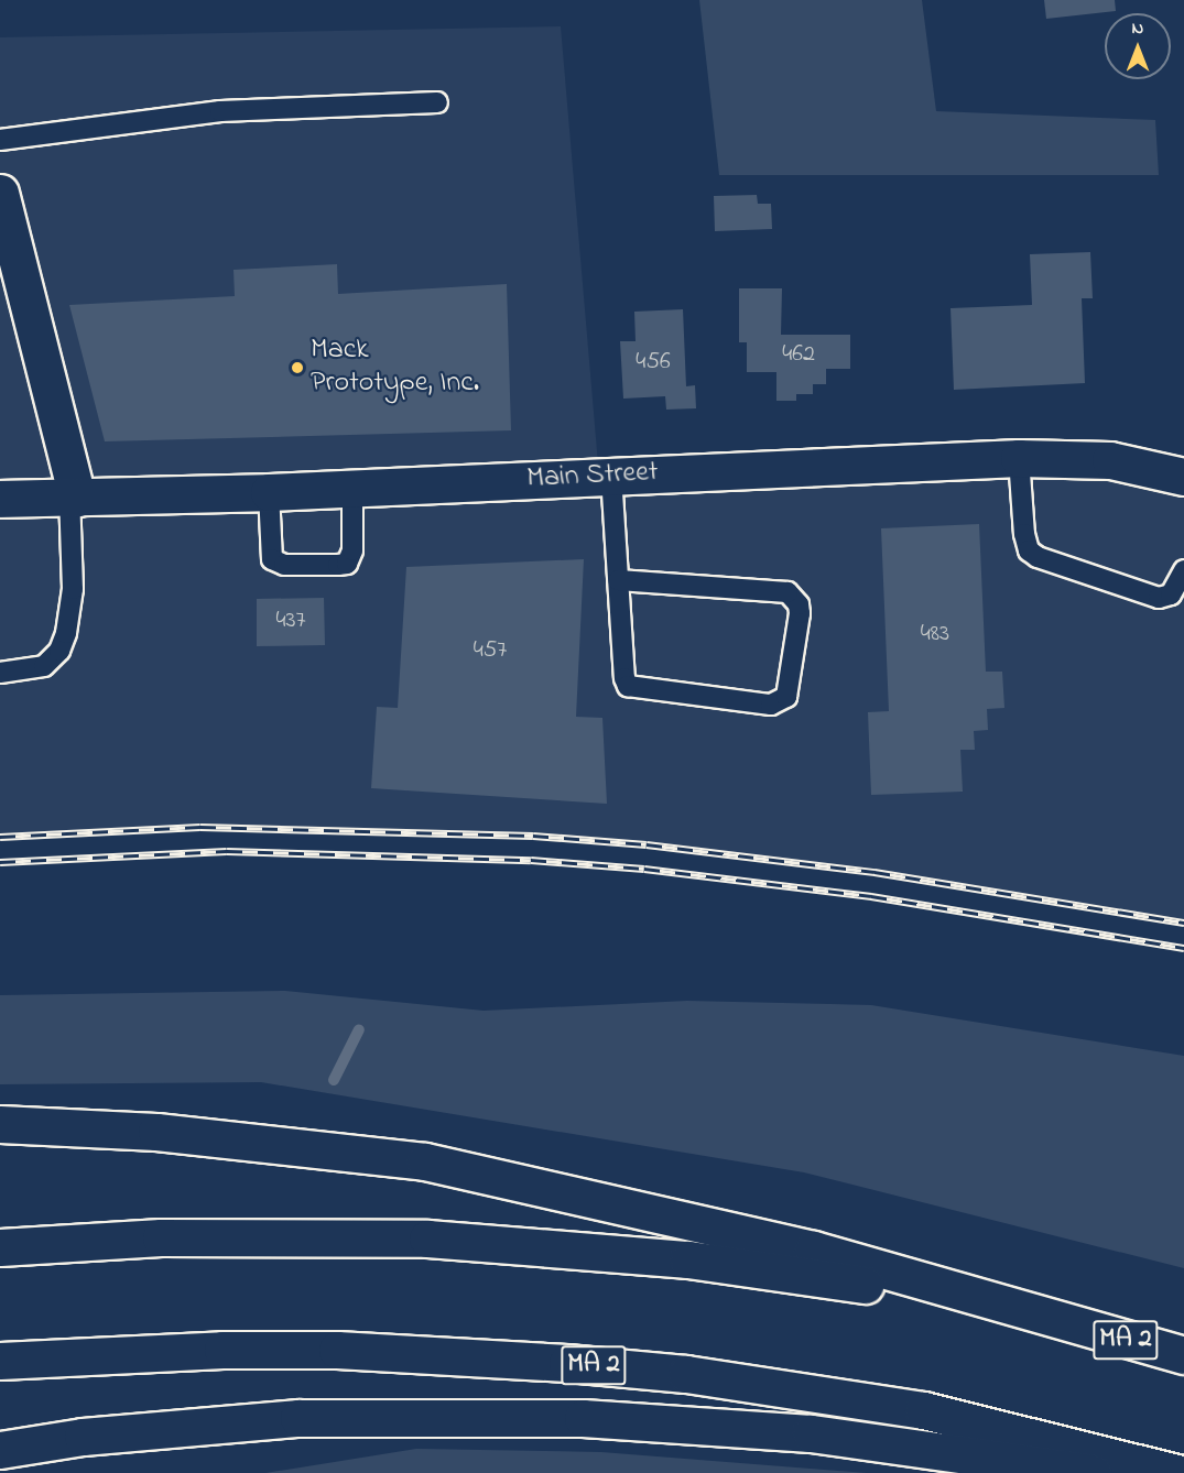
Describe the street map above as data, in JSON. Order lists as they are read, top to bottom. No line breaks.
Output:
{"streets":{"main road":["Main Street","MA 2"]},"places":["Mack Prototype, Inc."],"house_numbers":["462","456","437","483","457"],"north":"top"}
